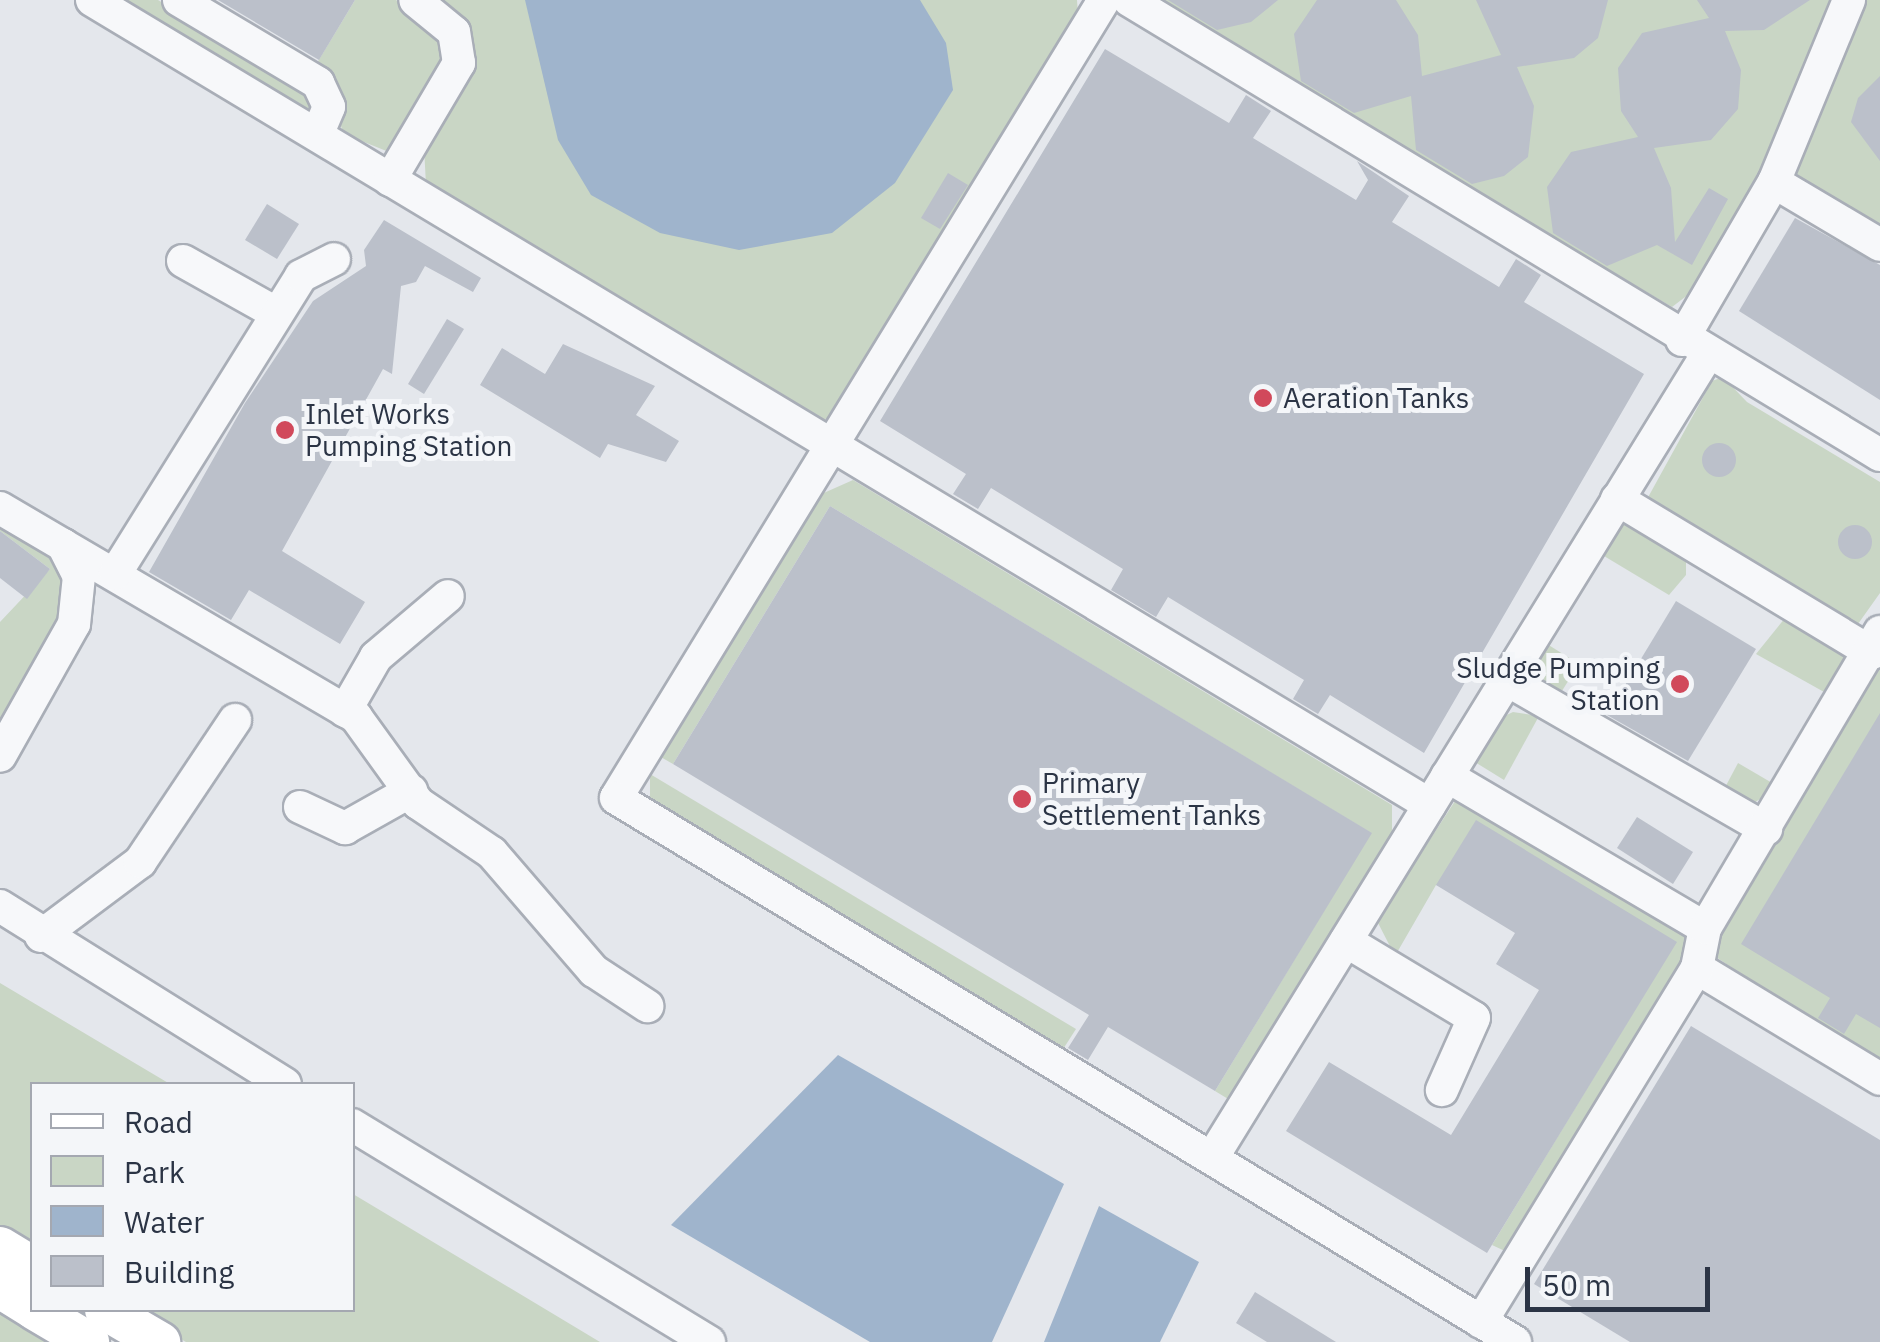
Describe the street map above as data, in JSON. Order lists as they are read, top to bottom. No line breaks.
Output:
{"places":["Aeration Tanks","Inlet Works Pumping Station","Sludge Pumping Station","Primary Settlement Tanks"],"legend":["Road","Park","Water","Building"],"scale_bar":"50 m"}
